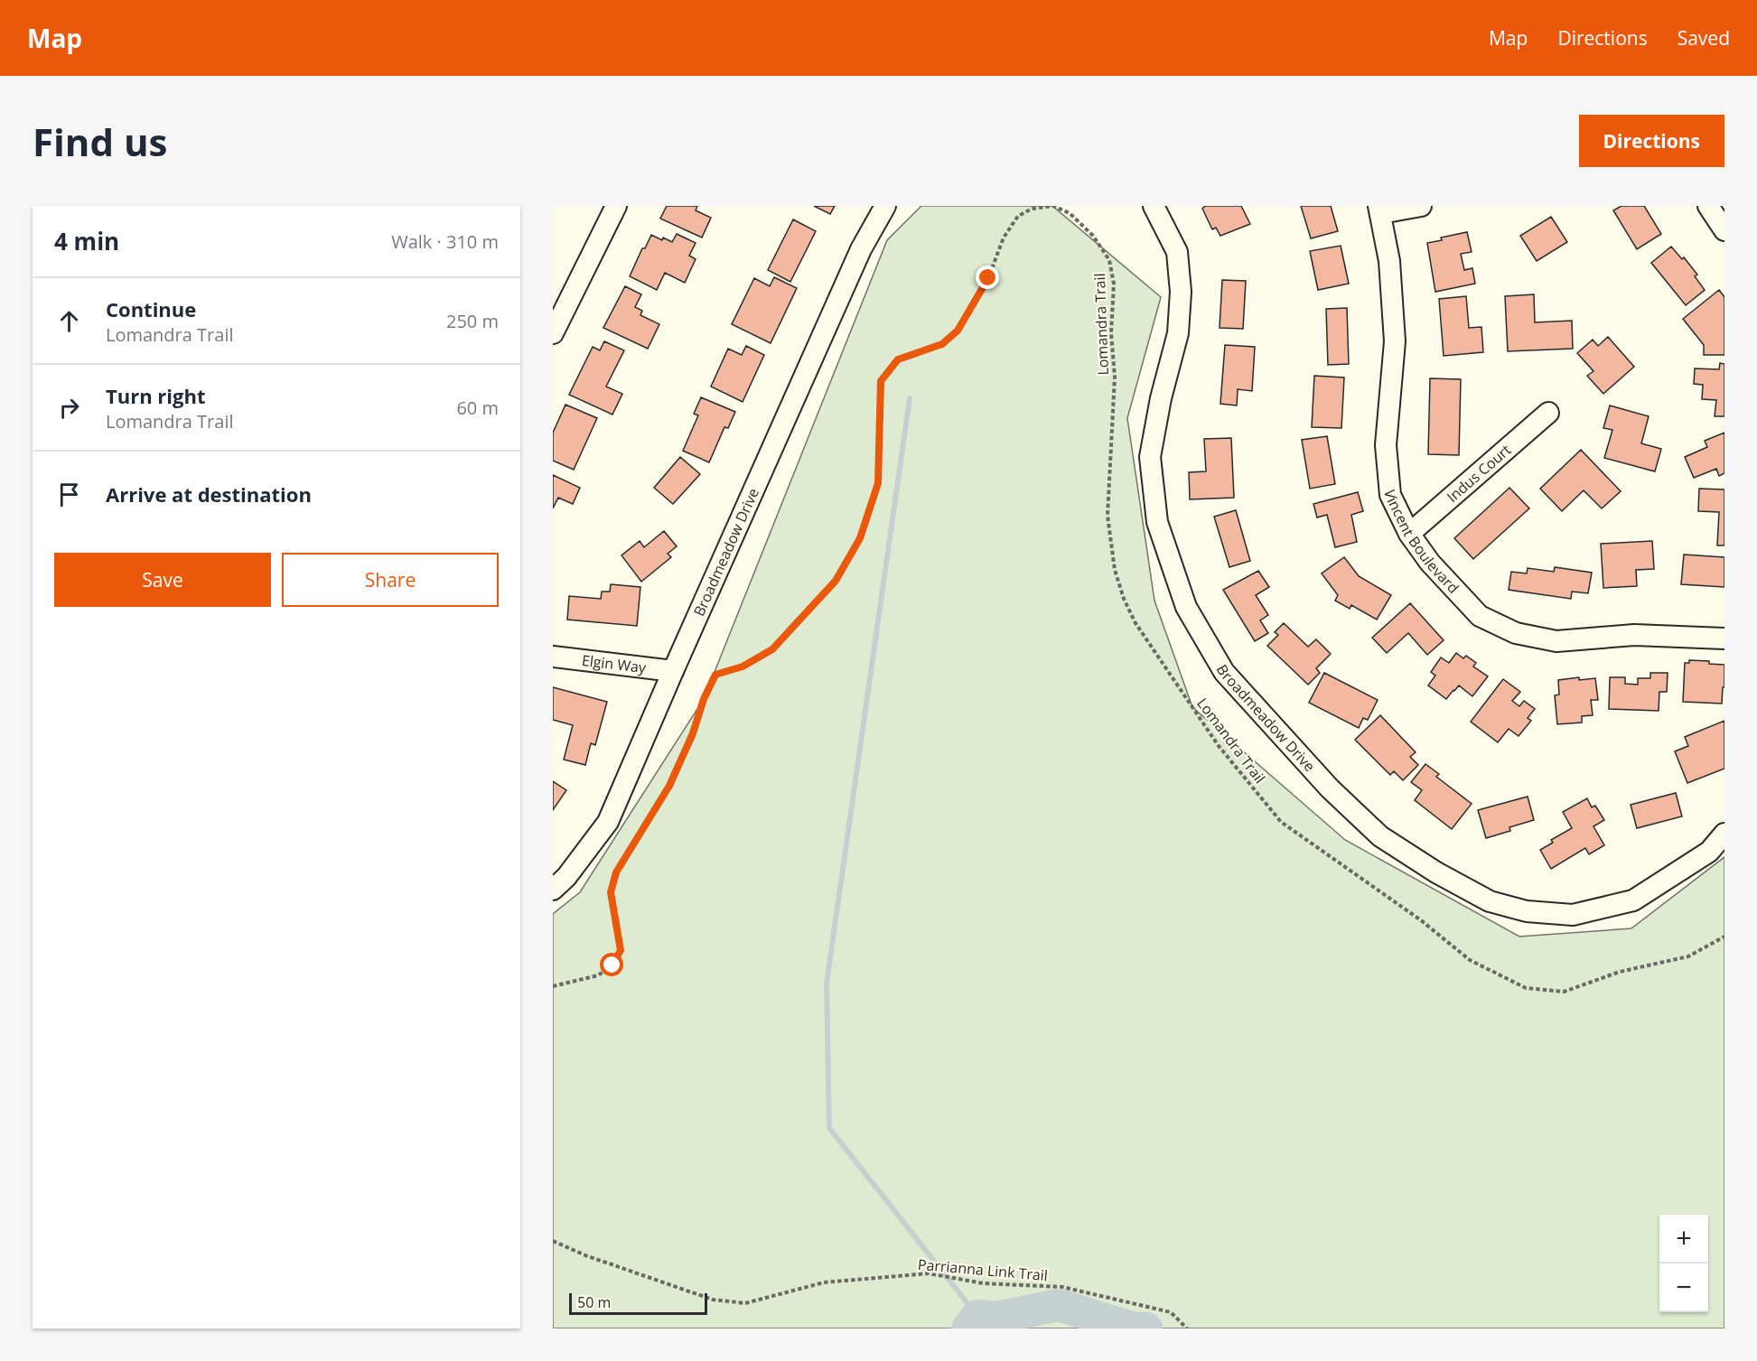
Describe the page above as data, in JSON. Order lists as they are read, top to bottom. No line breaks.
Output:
{"streets":{"street":["Indus Court","Vincent Boulevard","Broadmeadow Drive","Elgin Way"],"path":["Lomandra Trail","Parrianna Link Trail"]},"crossings":[["Indus Court","Vincent Boulevard"],["Broadmeadow Drive","Elgin Way"]],"scale_bar":"50 m","page":{"header":"Map","nav":["Map","Directions","Saved"],"buttons":["Directions",["Save","Share"]],"title":"Find us","heading":["4 min","Walk · 310 m"],"list":[["Continue","Lomandra Trail","250 m"],["Turn right","Lomandra Trail","60 m"],"Arrive at destination"],"map_buttons":["+","−"],"scale":"50 m"}}
